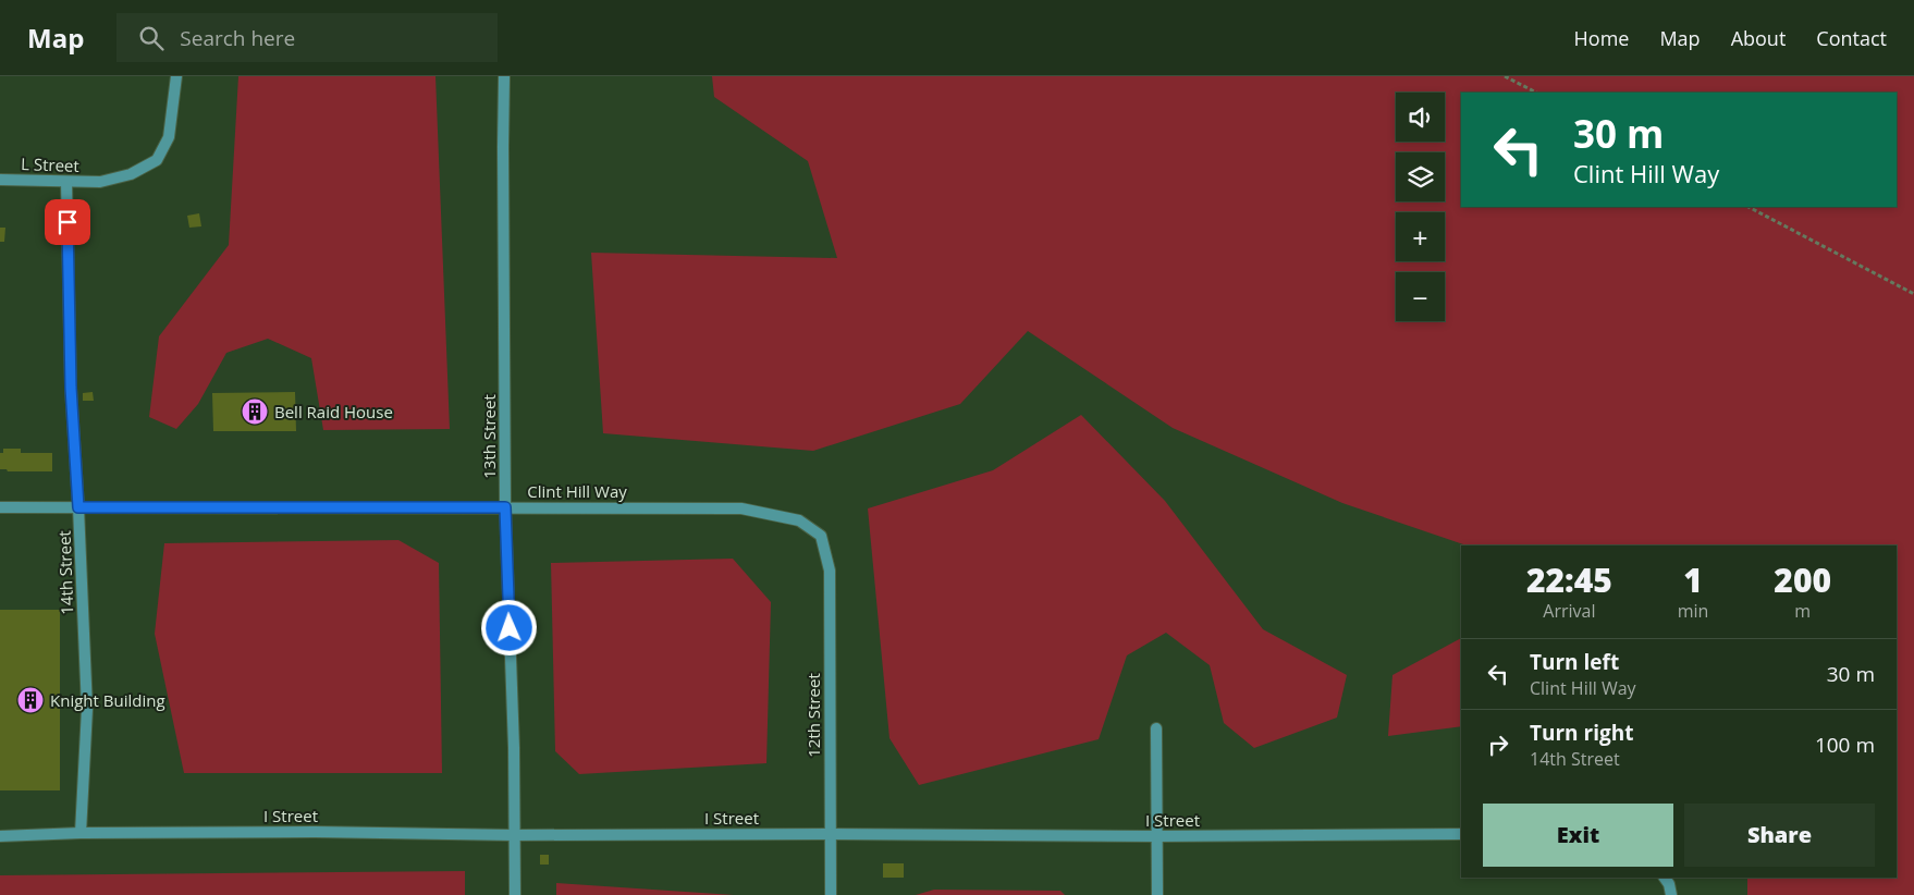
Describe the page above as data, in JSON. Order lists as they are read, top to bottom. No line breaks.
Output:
{"streets":{"lane":["L Street","13th Street","Clint Hill Way","14th Street","12th Street","I Street"]},"crossings":[["L Street","14th Street"],["13th Street","Clint Hill Way"],["13th Street","I Street"],["Clint Hill Way","14th Street"],["Clint Hill Way","12th Street"],["14th Street","I Street"],["12th Street","I Street"]],"places":{"building":["Bell Raid House","Knight Building"]},"page":{"header":"Map","search":"Search here","nav":["Home","Map","About","Contact"],"map_buttons":["+","−"],"turn":["30 m","Clint Hill Way"],"eta":["22:45","Arrival","1","min","200","m"],"list":[{"name":"Turn left","note":"Clint Hill Way","value":"30 m"},{"name":"Turn right","note":"14th Street","value":"100 m"}],"buttons":["Exit","Share"]}}
